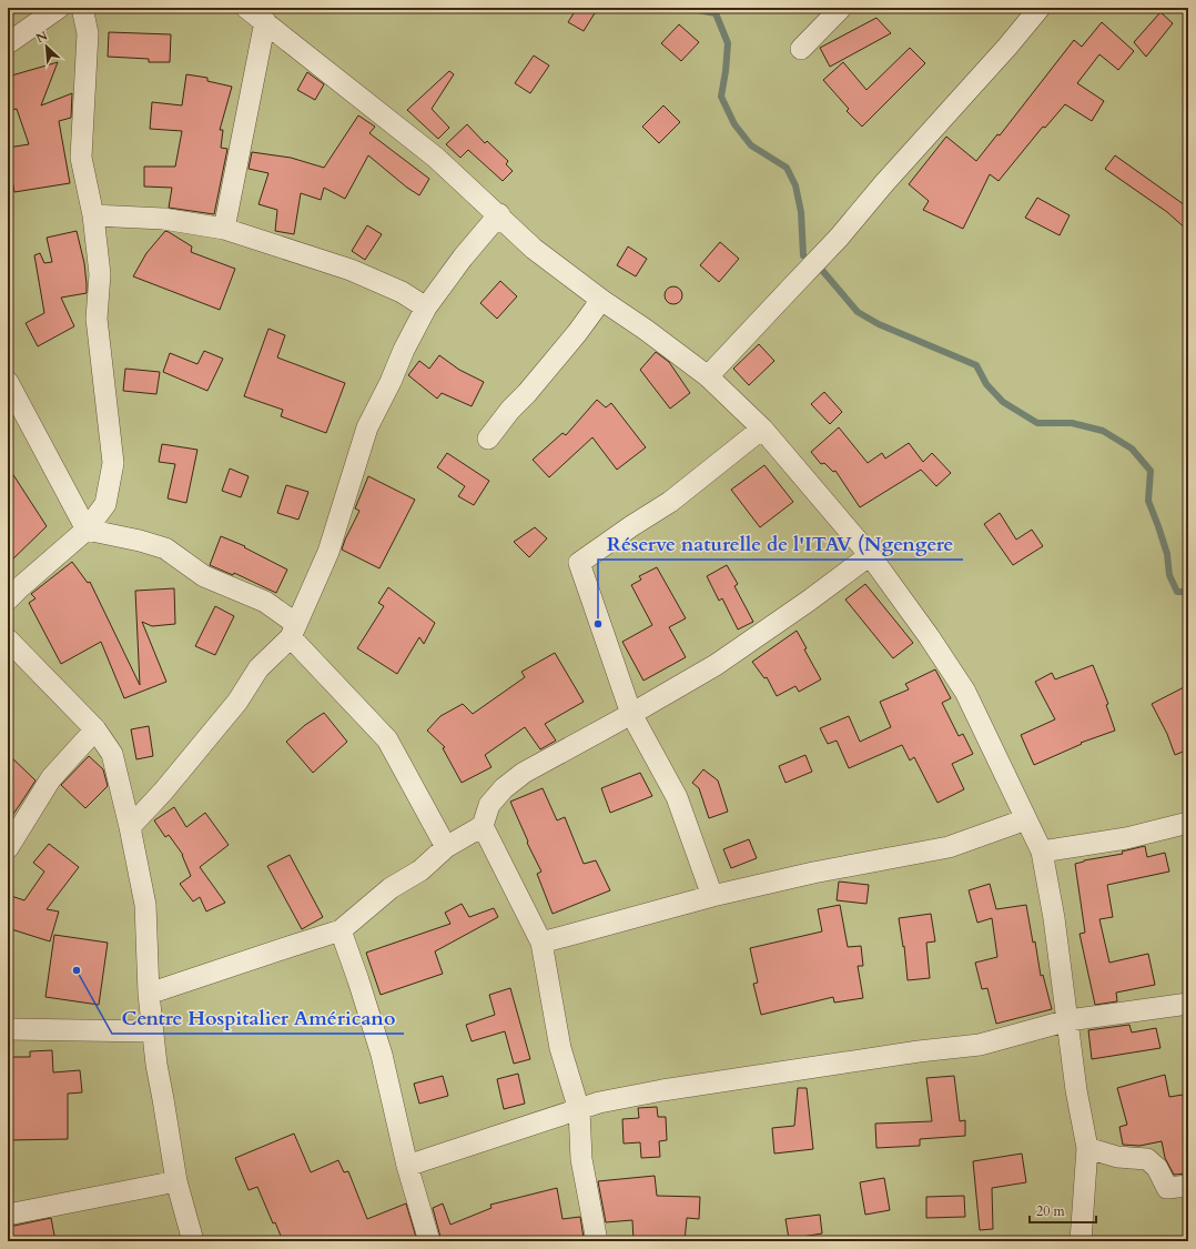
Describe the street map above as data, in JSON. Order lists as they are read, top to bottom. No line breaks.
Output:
{"places":["Réserve naturelle de l'ITAV (Ngengere","Centre Hospitalier Américano"],"scale_bar":"20 m","north":"top left"}
